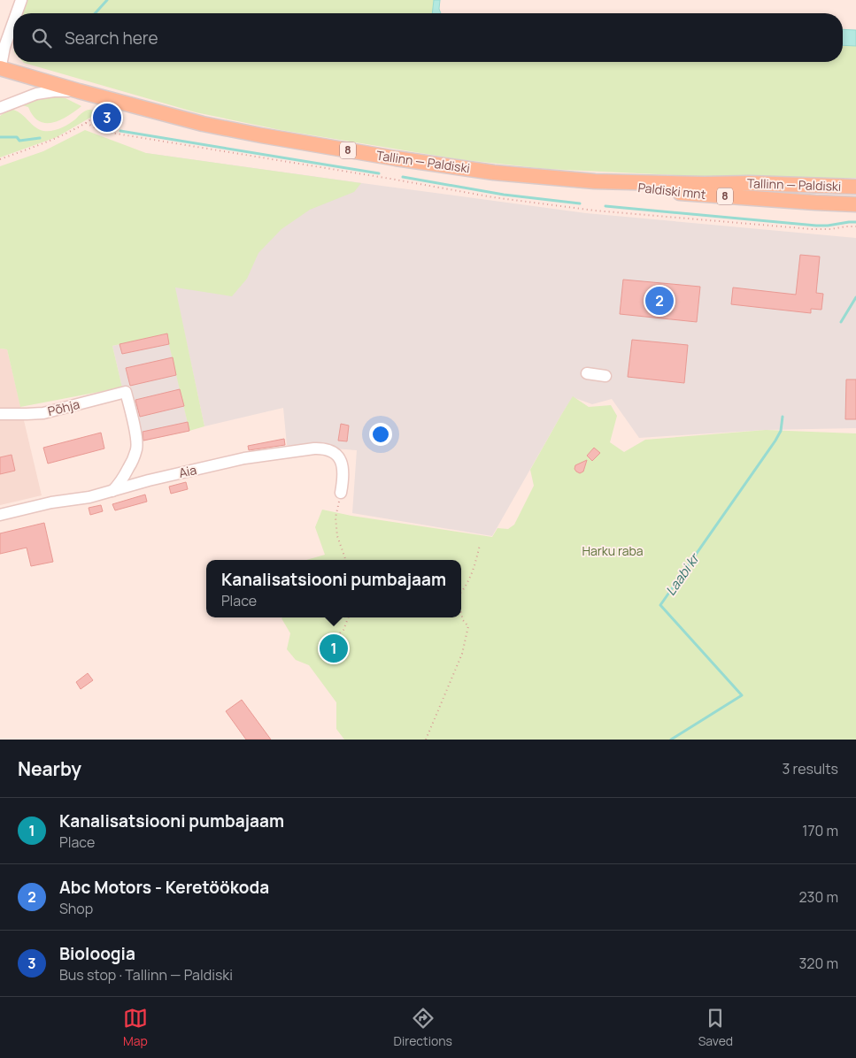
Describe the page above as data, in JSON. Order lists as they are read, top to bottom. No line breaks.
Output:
{"streets":{"main road":["8","Tallinn — Paldiski","Paldiski mnt"],"street":["Põhja","Aia"]},"crossings":[["Tallinn — Paldiski","Paldiski mnt"],["Põhja","Aia"]],"water":["Laabi kr"],"parks":["Harku raba"],"page":{"search":"Search here","pins":["3","2","1"],"popup":["Kanalisatsiooni pumbajaam","Place"],"heading":["Nearby","3 results"],"list":[{"mark":"1","name":"Kanalisatsiooni pumbajaam","note":"Place","value":"170 m"},{"mark":"2","name":"Abc Motors - Keretöökoda","note":"Shop","value":"230 m"},{"mark":"3","name":"Bioloogia","note":"Bus stop · Tallinn — Paldiski","value":"320 m"}],"nav":["Map","Directions","Saved"]}}
